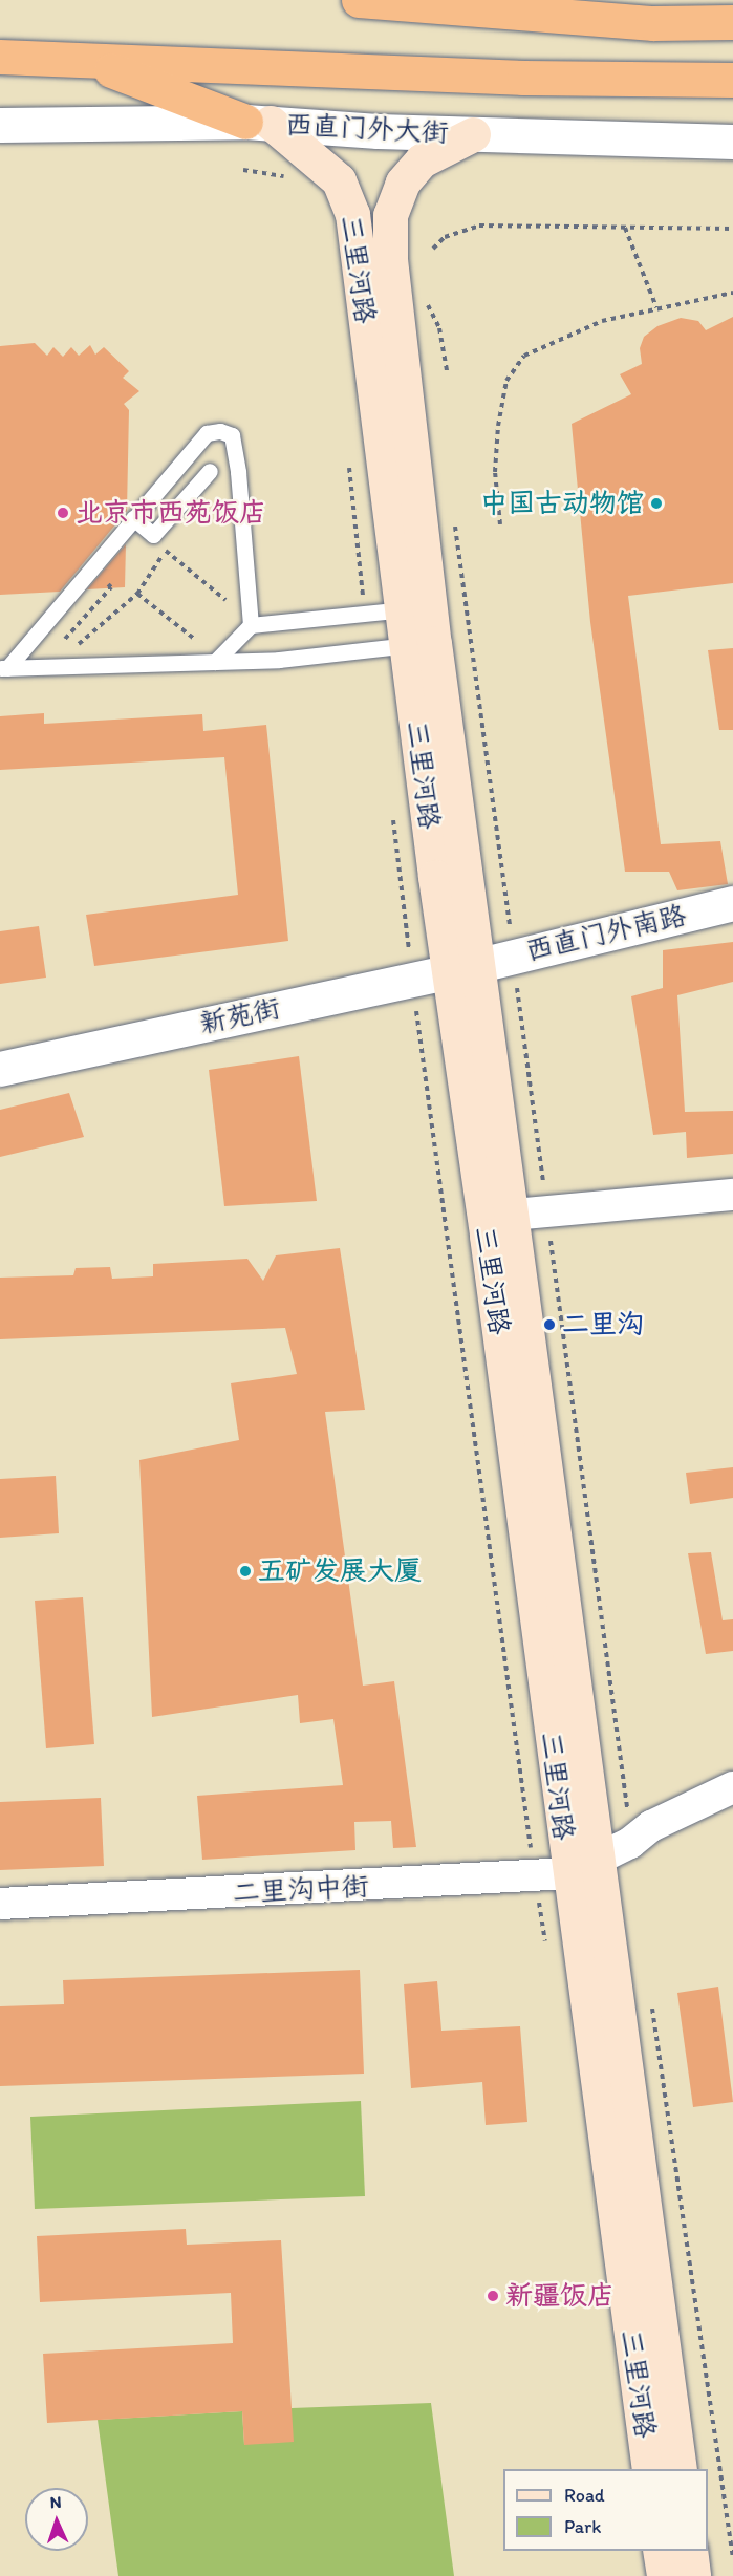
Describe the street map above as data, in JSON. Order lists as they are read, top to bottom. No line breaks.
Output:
{"streets":{"highway":["西直门外大街"],"main road":["三里河路"],"street":["西直门外南路","新苑街","二里沟中街"]},"crossings":[["西直门外大街","三里河路"],["三里河路","西直门外南路"],["三里河路","新苑街"],["三里河路","二里沟中街"],["西直门外南路","新苑街"]],"places":["中国古动物馆","北京市西苑饭店","二里沟","五矿发展大厦","新疆饭店"],"legend":["Road","Park"],"north":"top"}
